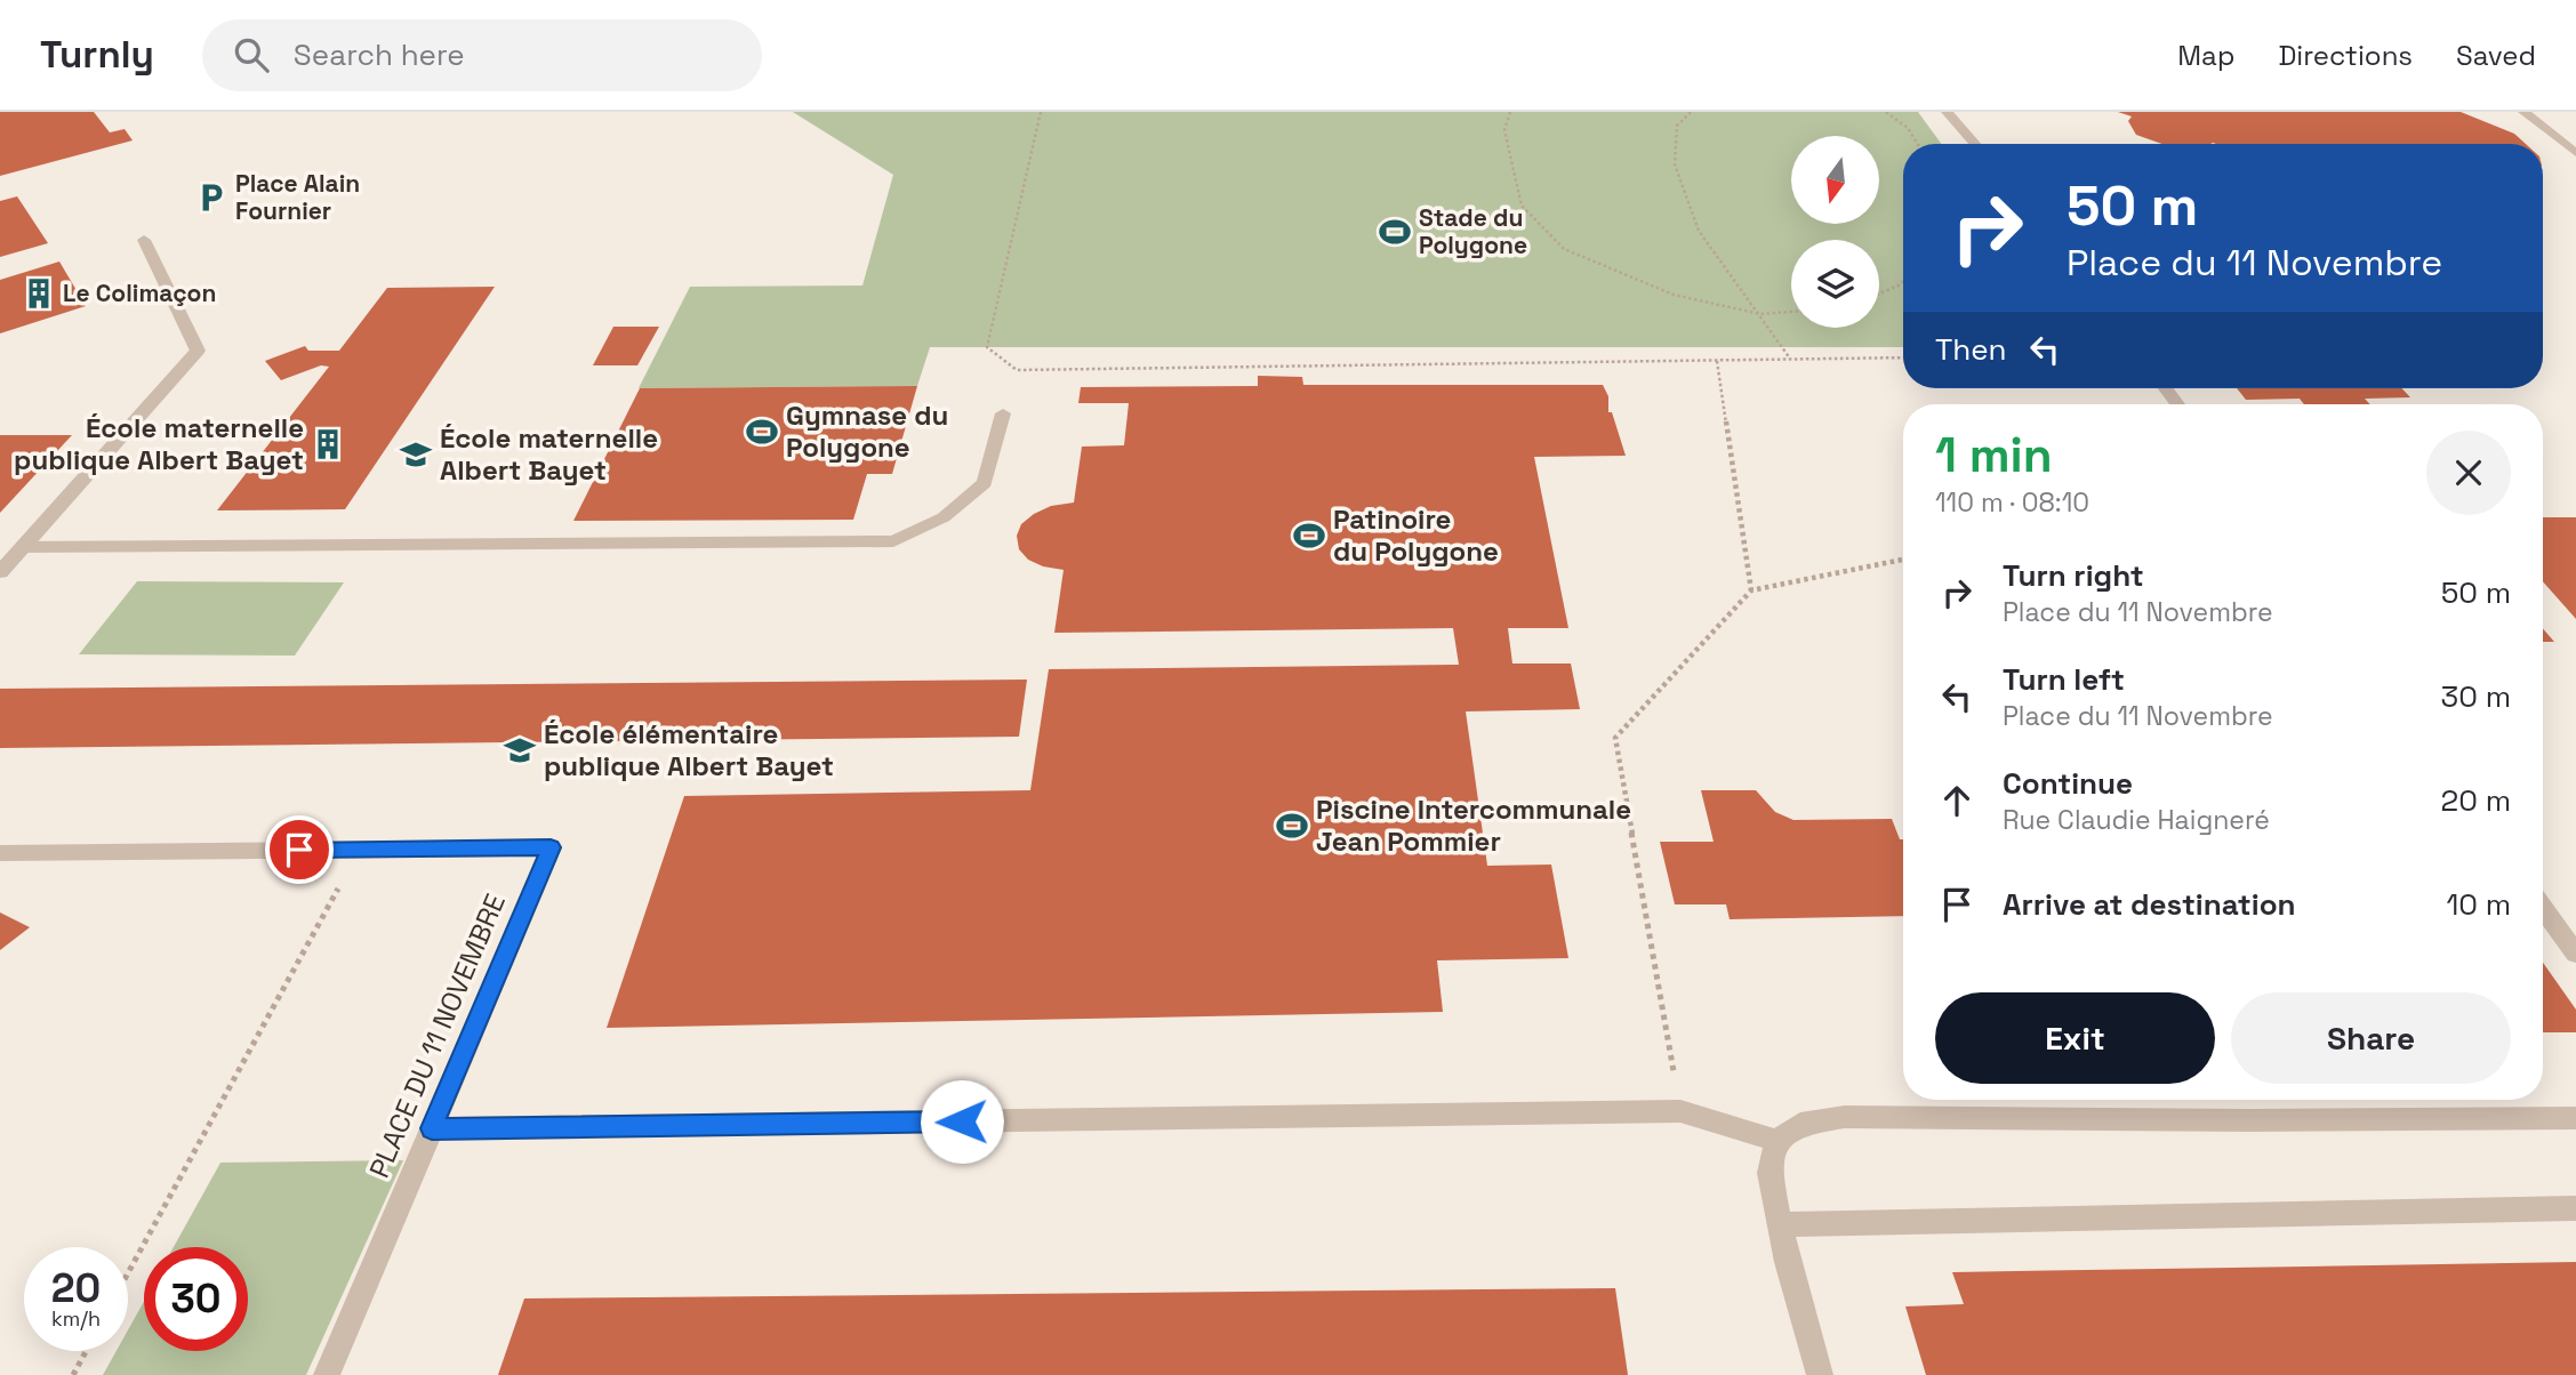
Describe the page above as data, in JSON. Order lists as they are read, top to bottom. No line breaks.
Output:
{"streets":{"street":["PLACE DU 11 NOVEMBRE"]},"places":{"parking":["Place Alain Fournier"],"sports":["Stade du Polygone","Gymnase du Polygone","Patinoire du Polygone","Piscine Intercommunale Jean Pommier"],"building":["Le Colimaçon","École maternelle publique Albert Bayet"],"school or university":["École maternelle Albert Bayet","École élémentaire publique Albert Bayet"]},"north":"bottom","page":{"header":"Turnly","search":"Search here","nav":["Map","Directions","Saved"],"turn":["50 m","Place du 11 Novembre"],"then":"Then","heading":["1 min","110 m · 08:10"],"list":[{"name":"Turn right","note":"Place du 11 Novembre","value":"50 m"},{"name":"Turn left","note":"Place du 11 Novembre","value":"30 m"},{"name":"Continue","note":"Rue Claudie Haigneré","value":"20 m"},{"name":"Arrive at destination","value":"10 m"}],"buttons":["Exit","Share"],"speed":"20 km/h","limit":"30"}}
